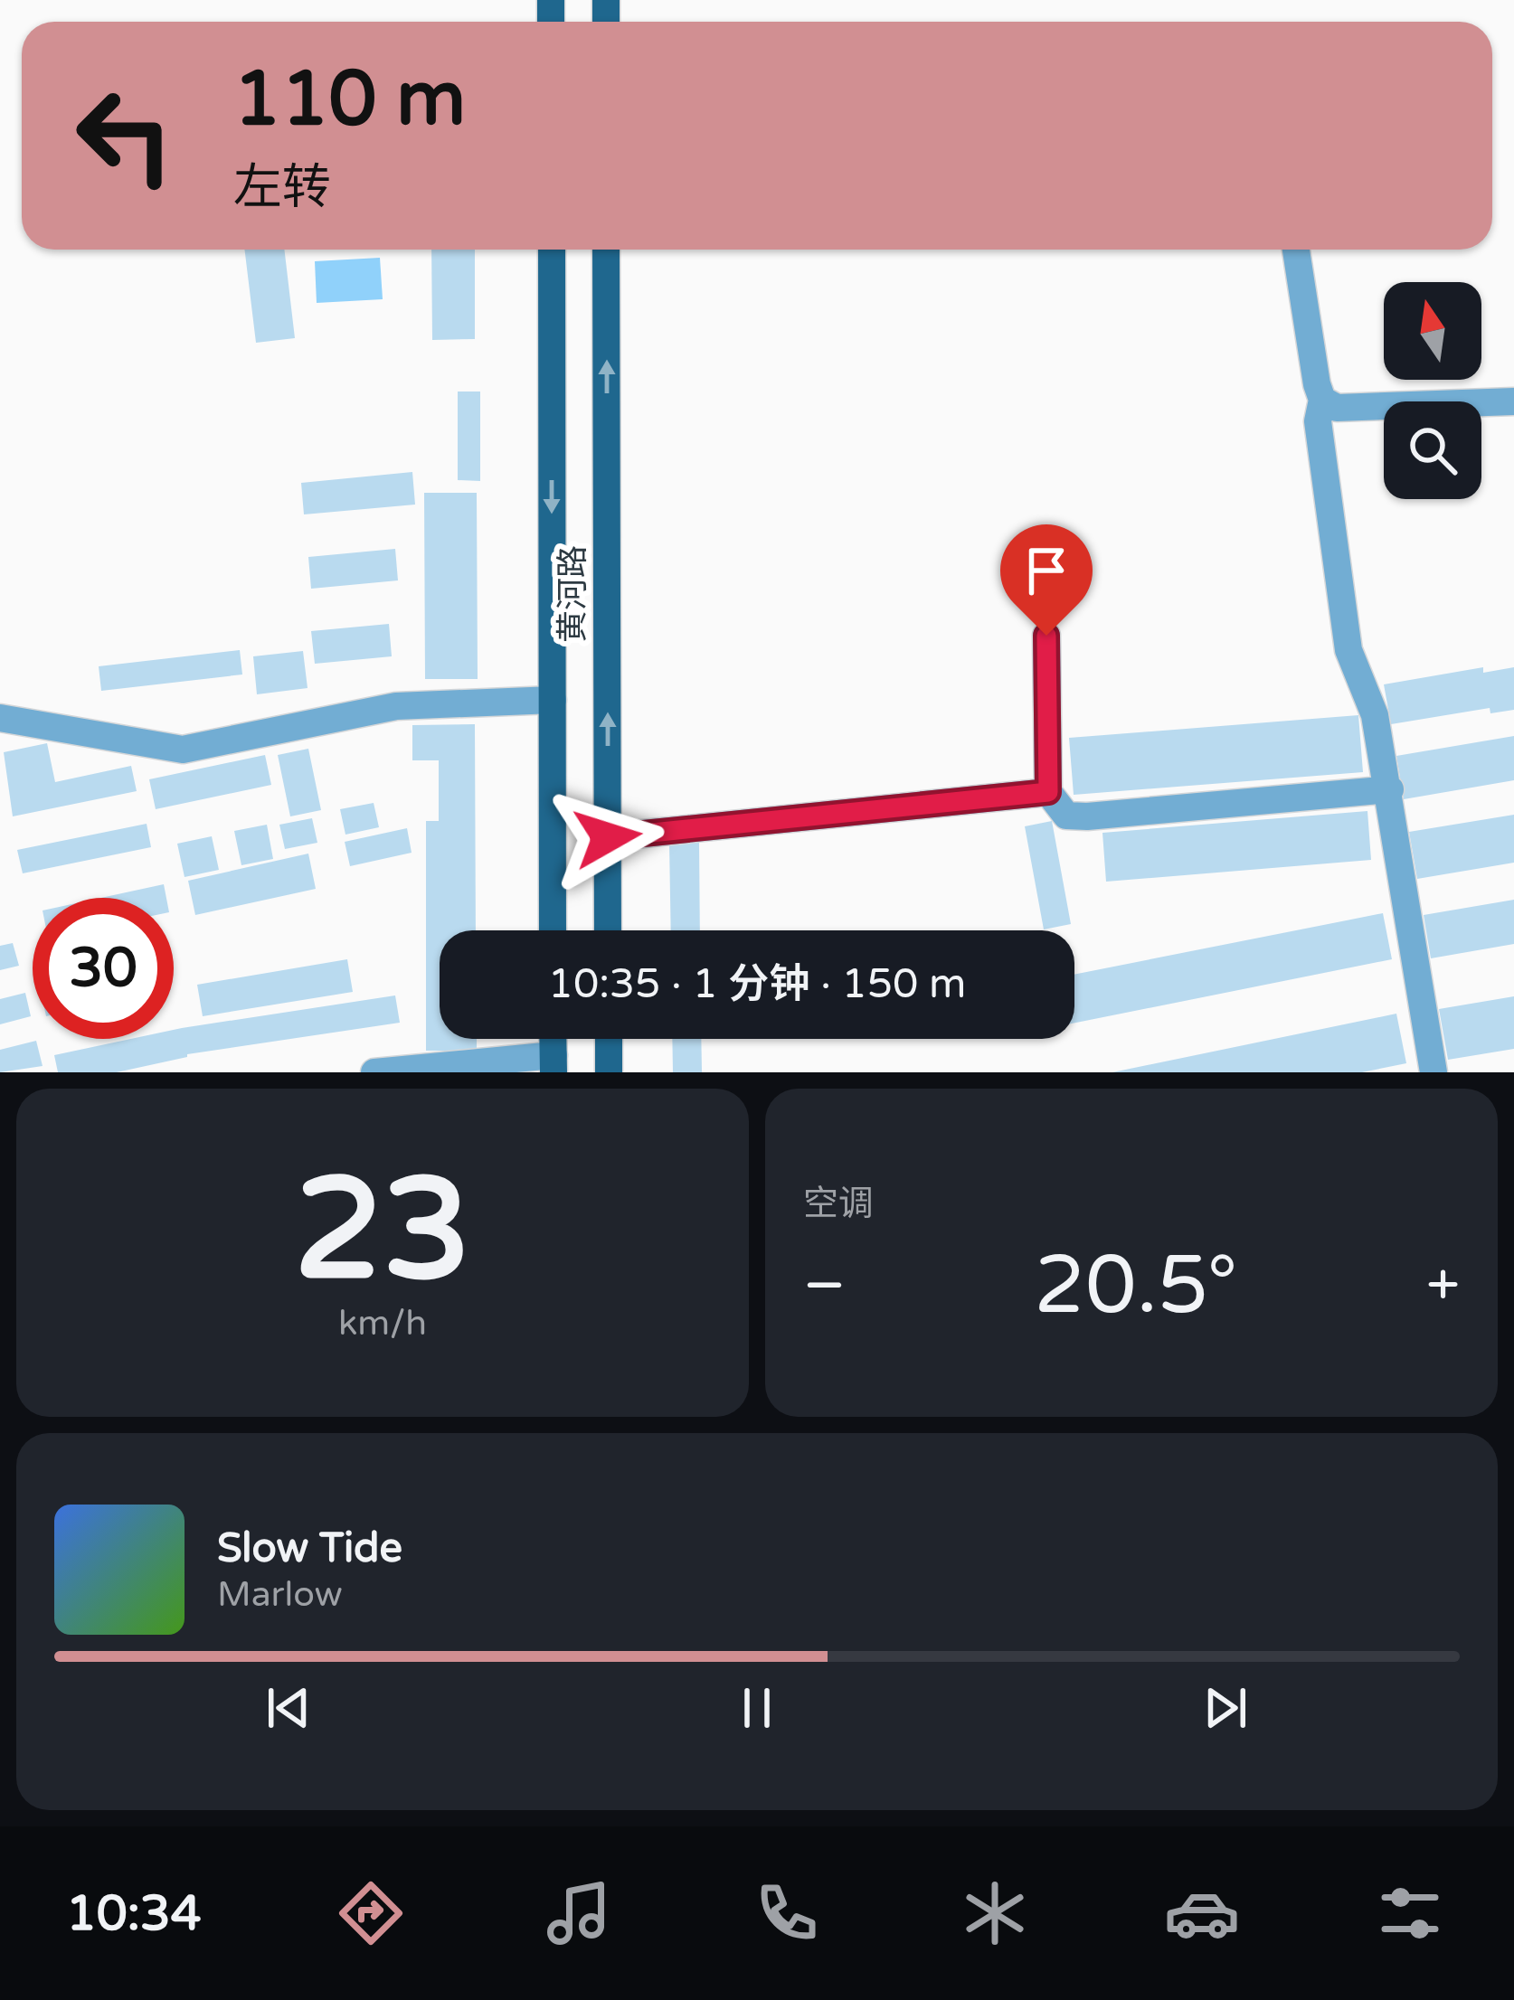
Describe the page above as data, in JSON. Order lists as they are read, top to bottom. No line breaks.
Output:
{"streets":{"main road":["黄河路"]},"north":"top","page":{"turn":["110 m","左转"],"limit":"30","trip":"10:35 · 1 分钟 · 150 m","tile":[["23","km/h"],"空调"],"heat":["−","20.5°","+"],"song":["Slow Tide","Marlow"],"tabs":"10:34"}}
